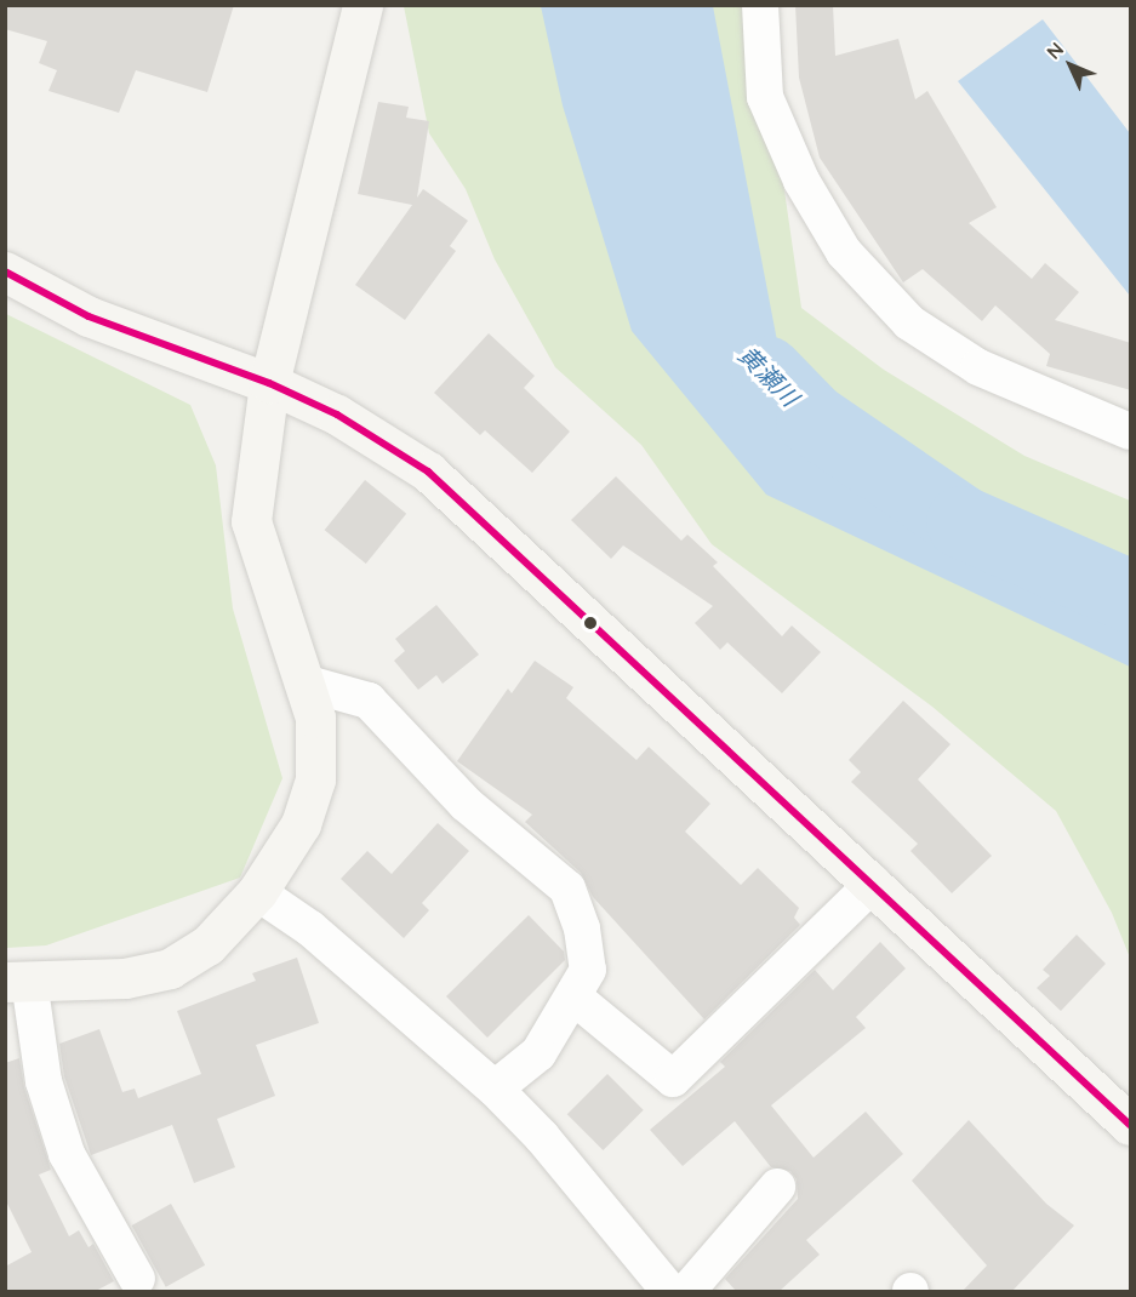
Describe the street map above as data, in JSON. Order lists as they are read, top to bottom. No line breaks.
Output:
{"water":["黄瀬川"],"north":"top left"}
